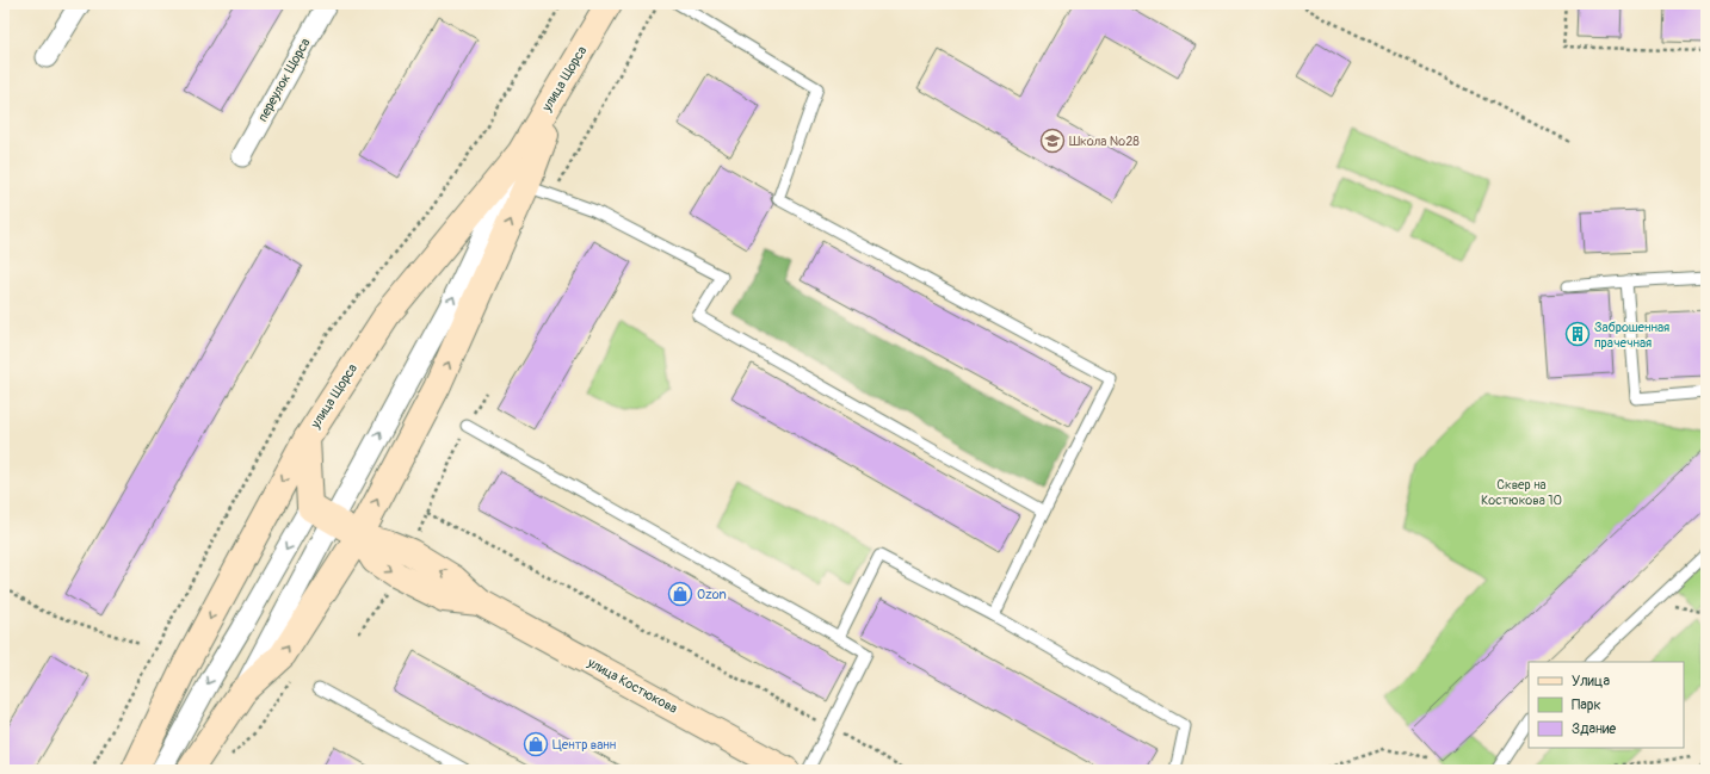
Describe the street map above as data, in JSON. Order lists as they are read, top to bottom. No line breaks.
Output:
{"streets":{"main road":["улица Щорса","улица Костюкова"],"street":["переулок Щорса"]},"crossings":[["улица Щорса","улица Костюкова"]],"parks":["Сквер на Костюкова 10"],"places":{"school or university":["Школа №28"],"building":["Заброшенная прачечная"],"shop":["Ozon","Центр ванн"]},"legend":["Улица","Парк","Здание"]}
